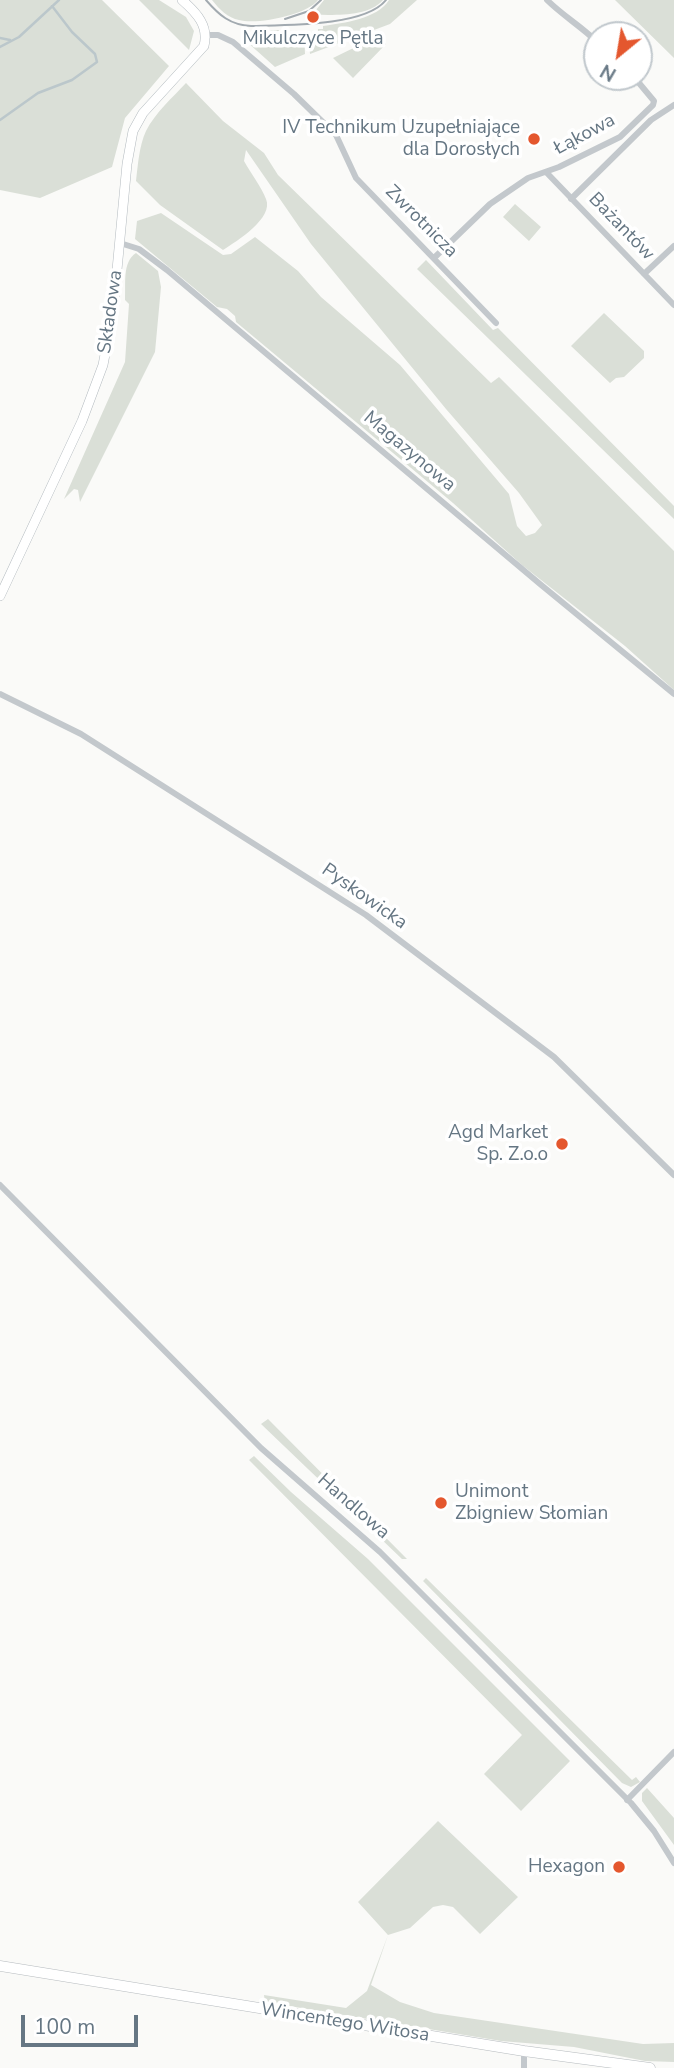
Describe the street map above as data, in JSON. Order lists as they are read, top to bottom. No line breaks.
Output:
{"streets":{"main road":["Składowa","Wincentego Witosa"],"street":["Łąkowa","Zwrotnicza","Bażantów","Magazynowa","Pyskowicka","Handlowa"]},"crossings":[["Łąkowa","Zwrotnicza"],["Łąkowa","Bażantów"],["Zwrotnicza","Składowa"],["Składowa","Magazynowa"]],"places":["Mikulczyce Pętla","IV Technikum Uzupełniające dla Dorosłych","Agd Market Sp. Z.o.o","Unimont Zbigniew Słomian","Hexagon"],"scale_bar":"100 m","north":"bottom left"}
